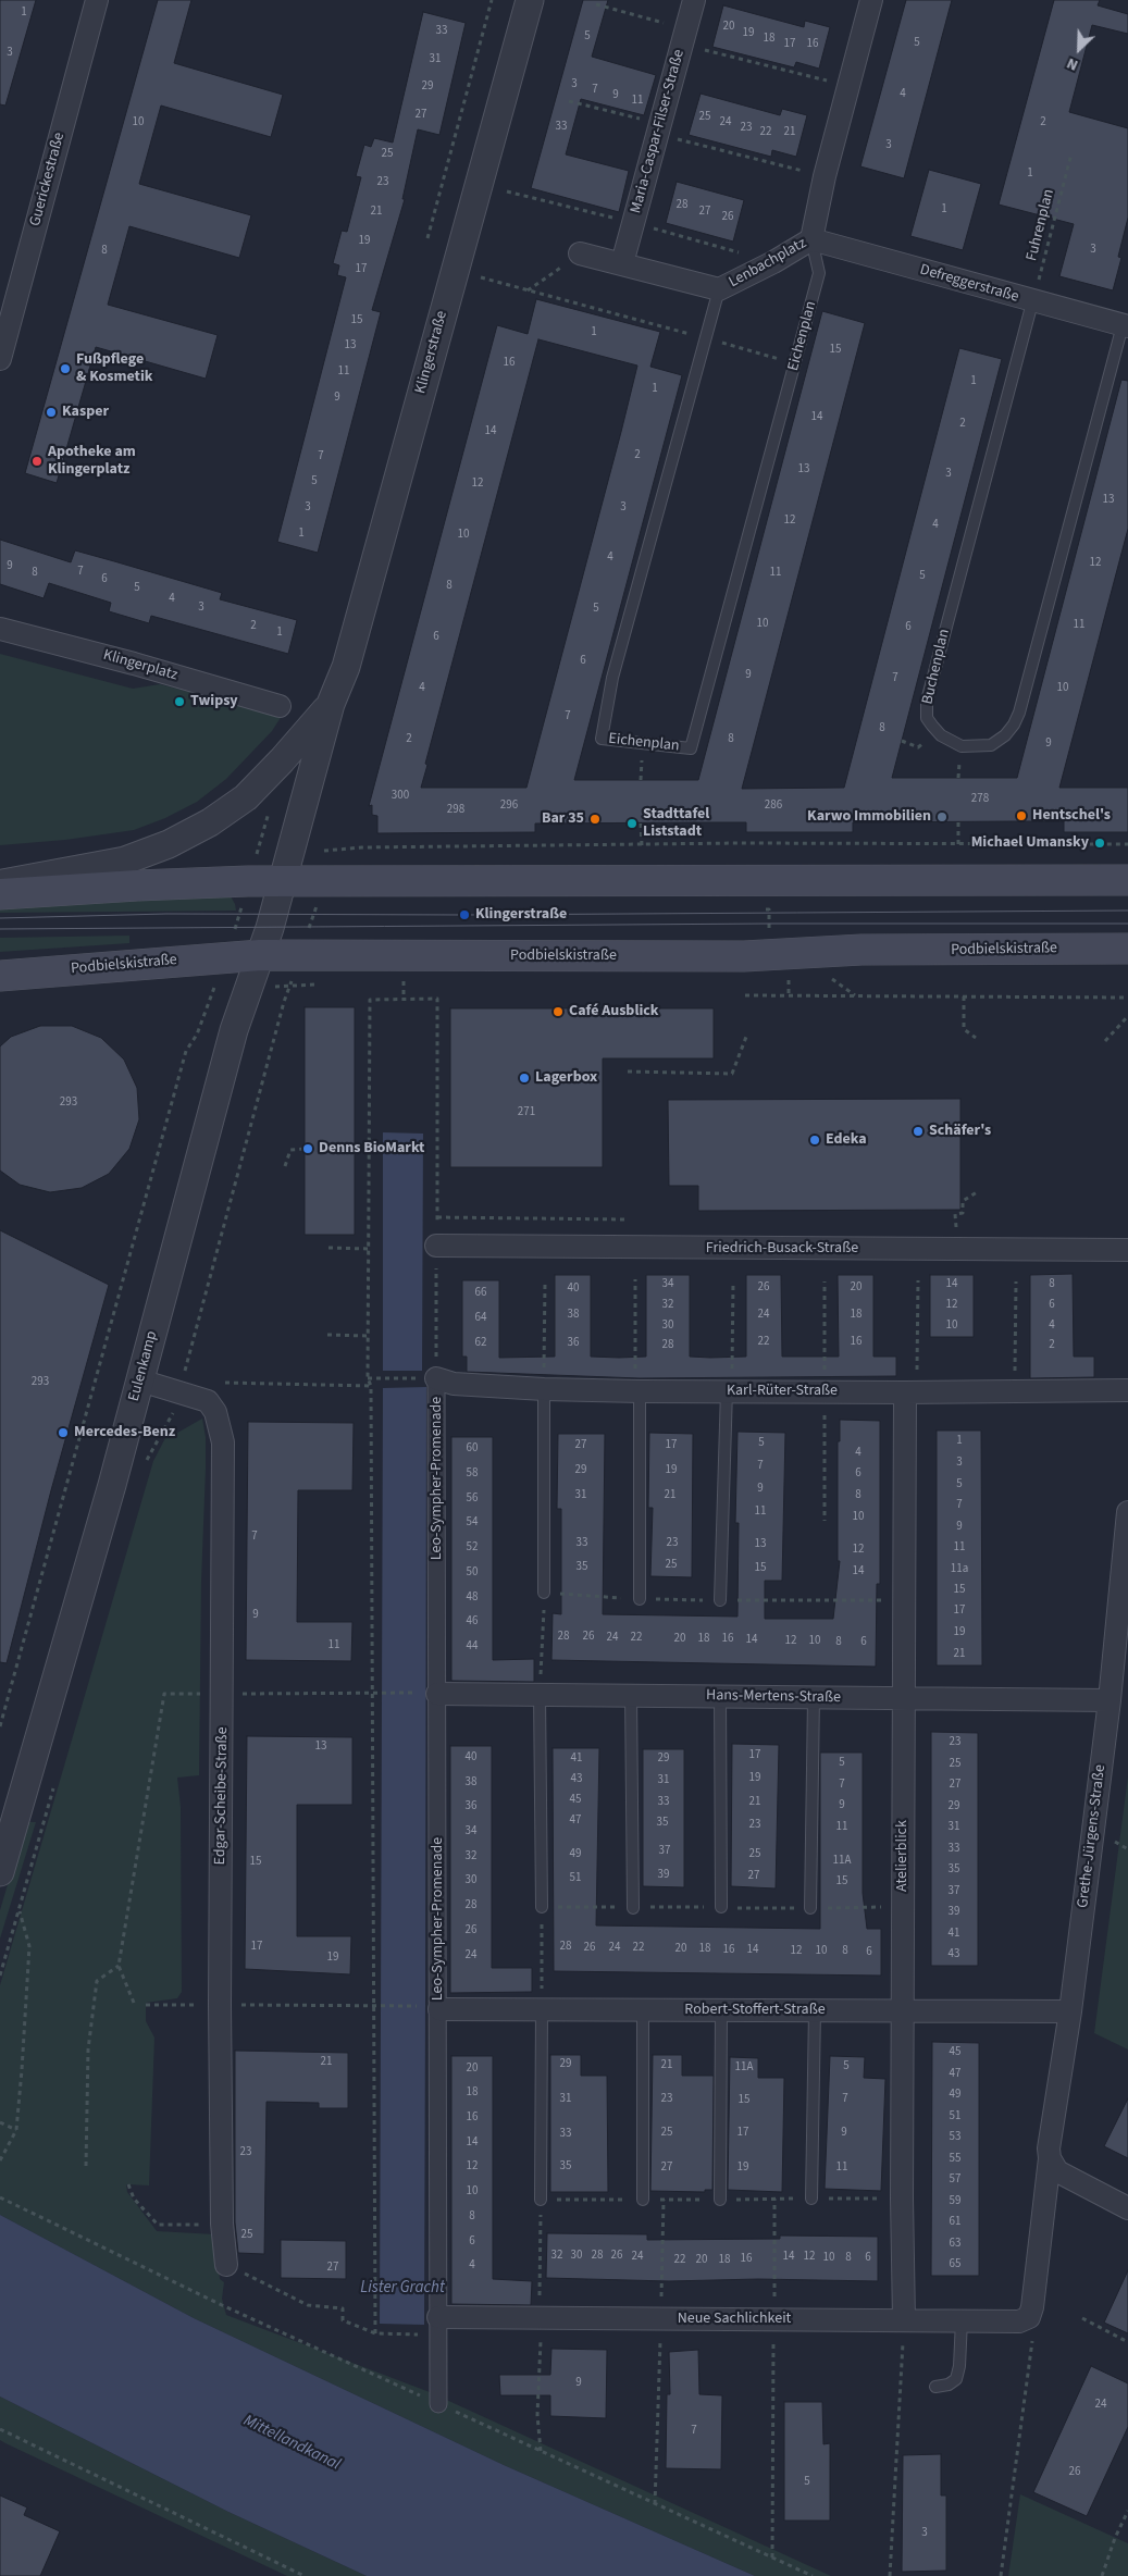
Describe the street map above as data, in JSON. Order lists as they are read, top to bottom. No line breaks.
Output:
{"streets":{"main road":["Podbielskistraße"],"street":["Maria-Caspar-Filser-Straße","Guerickestraße","Lenbachplatz","Defreggerstraße","Klingerstraße","Klingerplatz","Friedrich-Busack-Straße","Eulenkamp","Karl-Rüter-Straße","Leo-Sympher-Promenade","Hans-Mertens-Straße","Edgar-Scheibe-Straße","Grethe-Jürgens-Straße","Atelierblick","Robert-Stoffert-Straße","Neue Sachlichkeit"],"lane":["Eichenplan","Buchenplan"],"path":["Fuhrenplan"]},"crossings":[["Maria-Caspar-Filser-Straße","Lenbachplatz"],["Fuhrenplan","Defreggerstraße"],["Fuhrenplan","Buchenplan"],["Lenbachplatz","Defreggerstraße"],["Lenbachplatz","Eichenplan"],["Defreggerstraße","Eichenplan"],["Defreggerstraße","Buchenplan"],["Klingerstraße","Podbielskistraße"],["Klingerstraße","Eulenkamp"],["Podbielskistraße","Eulenkamp"],["Friedrich-Busack-Straße","Leo-Sympher-Promenade"],["Eulenkamp","Edgar-Scheibe-Straße"],["Karl-Rüter-Straße","Leo-Sympher-Promenade"],["Karl-Rüter-Straße","Atelierblick"],["Leo-Sympher-Promenade","Hans-Mertens-Straße"],["Leo-Sympher-Promenade","Robert-Stoffert-Straße"],["Leo-Sympher-Promenade","Neue Sachlichkeit"],["Hans-Mertens-Straße","Grethe-Jürgens-Straße"],["Hans-Mertens-Straße","Atelierblick"],["Grethe-Jürgens-Straße","Robert-Stoffert-Straße"],["Grethe-Jürgens-Straße","Neue Sachlichkeit"],["Atelierblick","Robert-Stoffert-Straße"],["Atelierblick","Neue Sachlichkeit"]],"water":["Lister Gracht","Mittellandkanal"],"places":["Fußpflege & Kosmetik","Kasper","Apotheke am Klingerplatz","Twipsy","Hentschel's","Karwo Immobilien","Bar 35","Stadttafel Liststadt","Michael Umansky","Klingerstraße","Café Ausblick","Lagerbox","Schäfer's","Edeka","Denns BioMarkt","Mercedes-Benz"],"house_numbers":["1","20","33","19","5","18","5","17","16","3","31","3","29","7","4","9","11","27","25","10","24","2","33","23","22","21","3","25","1","23","28","1","21","27","26","19","3","8","17","15","1","13","15","16","11","1","1","9","14","2","14","2","7","13","3","5","12","13","3","3","12","4","1","10","4","12","9","7","8","11","5","6","8","5","4","3","5","10","11","2","6","1","6","6","9","7","4","10","7","8","2","8","9","300","278","296","286","298","293","271","34","14","8","26","20","40","66","32","12","6","38","24","18","64","30","10","4","22","16","62","36","28","2","293","1","5","27","17","60","4","3","7","29","19","58","6","5","9","31","21","8","56","7","11","10","54","9","7","33","23","13","52","11","12","25","35","15","11a","14","50","15","48","17","9","46","19","28","26","24","22","20","18","16","14","12","10","8","6","11","44","21","23","13","17","40","41","29","5","25","19","43","31","38","7","27","45","33","21","9","36","29","47","35","23","11","31","34","33","37","49","25","32","11A","15","35","39","27","51","30","15","37","28","39","26","41","17","28","26","24","22","20","18","16","14","12","10","8","6","43","24","19","45","21","29","21","5","11A","20","47","18","49","31","23","7","15","51","16","25","17","9","33","53","14","23","55","12","35","27","19","11","57","10","59","8","61","25","6","63","32","30","28","26","24","14","12","10","8","6","16","22","20","18","65","4","27","9","24","7","26","5","3"],"north":"bottom left"}
